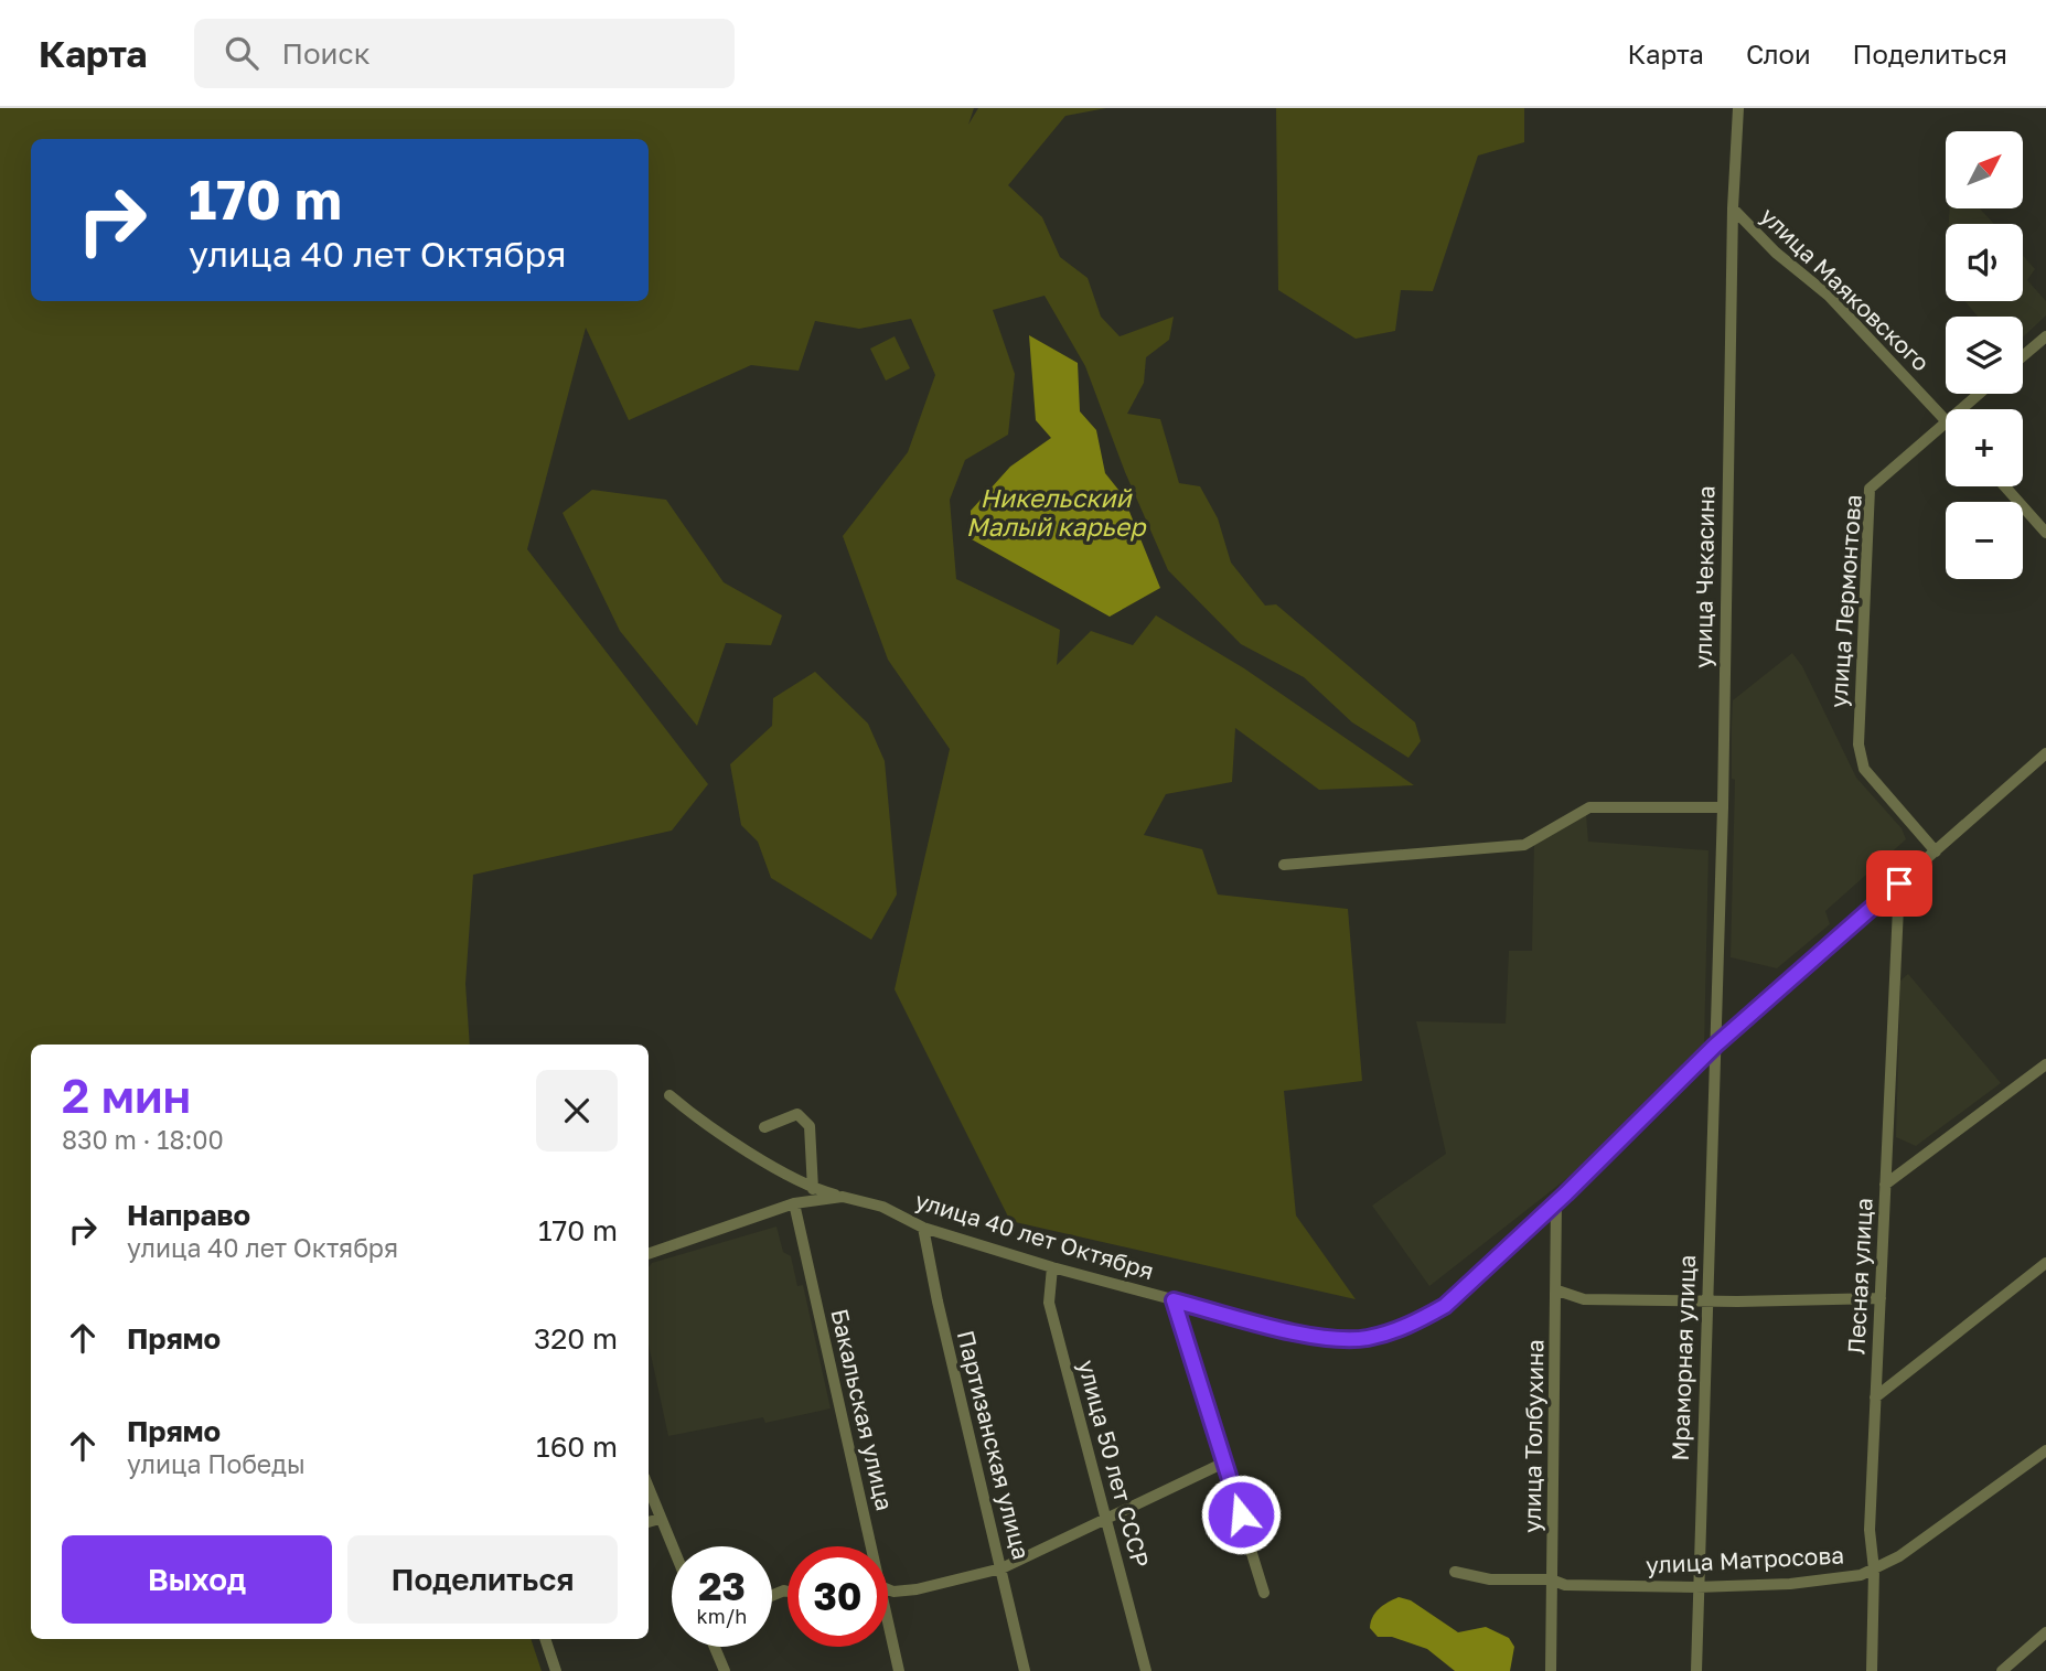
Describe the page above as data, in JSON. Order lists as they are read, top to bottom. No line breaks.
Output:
{"streets":{"street":["улица Маяковского","улица Чекасина","улица Лермонтова","улица 40 лет Октября","Лесная улица","Мраморная улица","Бакальская улица","улица Толбухина","Партизанская улица","улица 50 лет СССР","улица Матросова"]},"crossings":[["улица Маяковского","улица Чекасина"],["улица Чекасина","улица 40 лет Октября"],["улица Чекасина","Мраморная улица"],["улица Лермонтова","улица 40 лет Октября"],["улица 40 лет Октября","Лесная улица"],["улица 40 лет Октября","Мраморная улица"],["улица 40 лет Октября","Бакальская улица"],["улица 40 лет Октября","улица Толбухина"],["улица 40 лет Октября","Партизанская улица"],["улица 40 лет Октября","улица 50 лет СССР"],["Лесная улица","улица Матросова"],["Мраморная улица","улица Матросова"],["улица Толбухина","улица Матросова"]],"water":["Никельский Малый карьер"],"north":"top right","page":{"header":"Карта","search":"Поиск","nav":["Карта","Слои","Поделиться"],"map_buttons":["+","−"],"turn":["170 m","улица 40 лет Октября"],"heading":["2 мин","830 m · 18:00"],"list":[{"name":"Направо","note":"улица 40 лет Октября","value":"170 m"},{"name":"Прямо","value":"320 m"},{"name":"Прямо","note":"улица Победы","value":"160 m"}],"buttons":["Выход","Поделиться"],"speed":"23 km/h","limit":"30"}}
